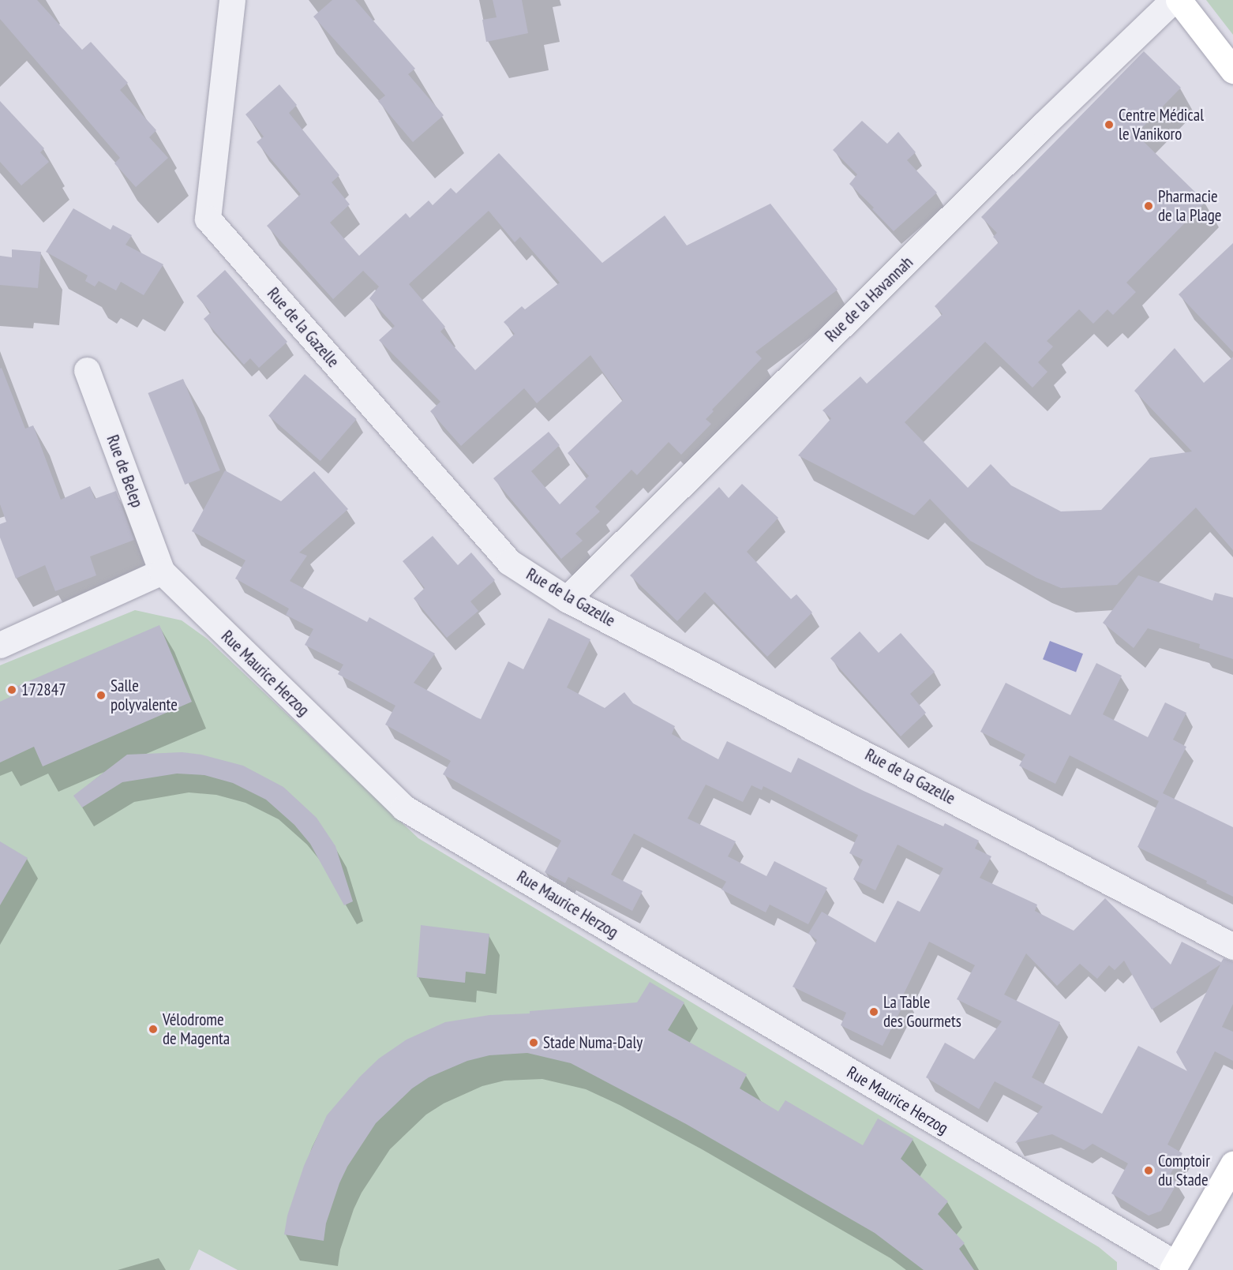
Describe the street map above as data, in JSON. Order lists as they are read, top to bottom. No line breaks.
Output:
{"streets":{"street":["Rue de la Havannah","Rue de la Gazelle","Rue de Belep","Rue Maurice Herzog"]},"crossings":[["Rue de la Havannah","Rue de la Gazelle"],["Rue de Belep","Rue Maurice Herzog"]],"places":["Centre Médical le Vanikoro","Pharmacie de la Plage","172847","Salle polyvalente","La Table des Gourmets","Vélodrome de Magenta","Stade Numa-Daly","Comptoir du Stade"]}
